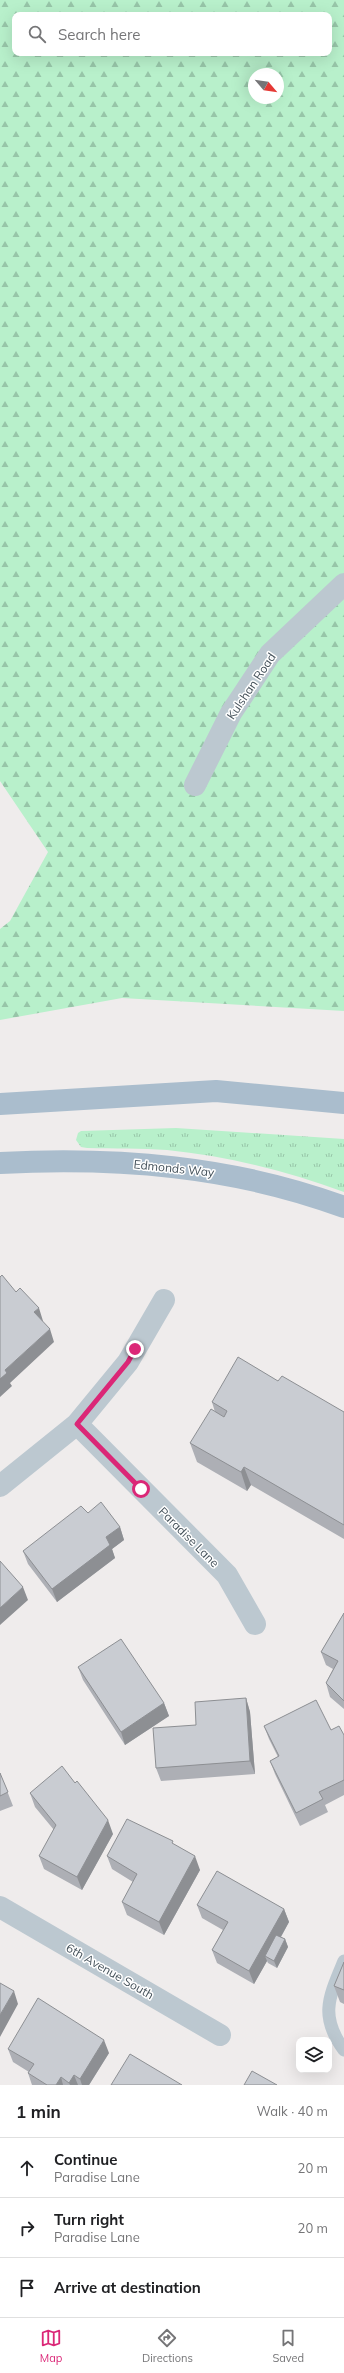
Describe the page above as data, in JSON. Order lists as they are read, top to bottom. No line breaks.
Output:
{"streets":{"main road":["Edmonds Way"],"street":["Kulshan Road","Paradise Lane","6th Avenue South"]},"north":"bottom right","page":{"search":"Search here","heading":["1 min","Walk · 40 m"],"list":[["Continue","Paradise Lane","20 m"],["Turn right","Paradise Lane","20 m"],"Arrive at destination"],"nav":["Map","Directions","Saved"]}}
